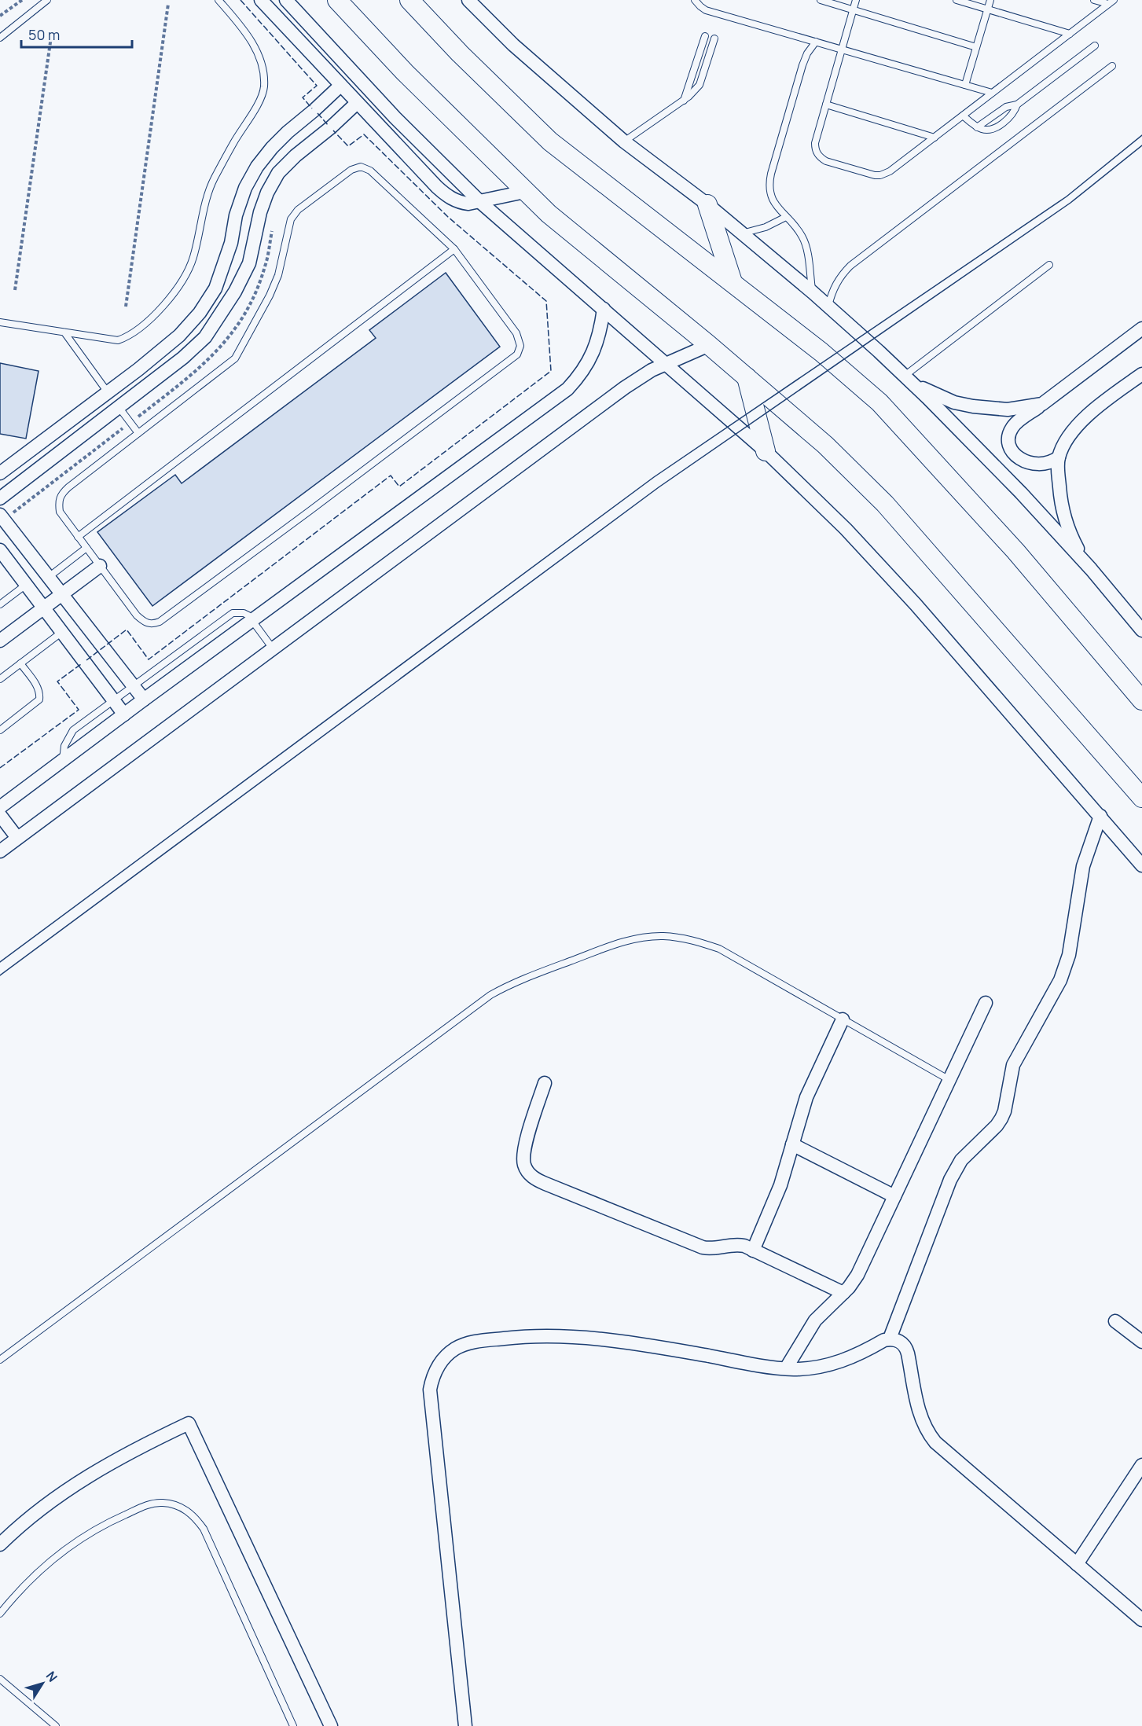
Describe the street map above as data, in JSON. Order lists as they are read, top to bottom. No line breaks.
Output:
{"scale_bar":"50 m","north":"top right"}
